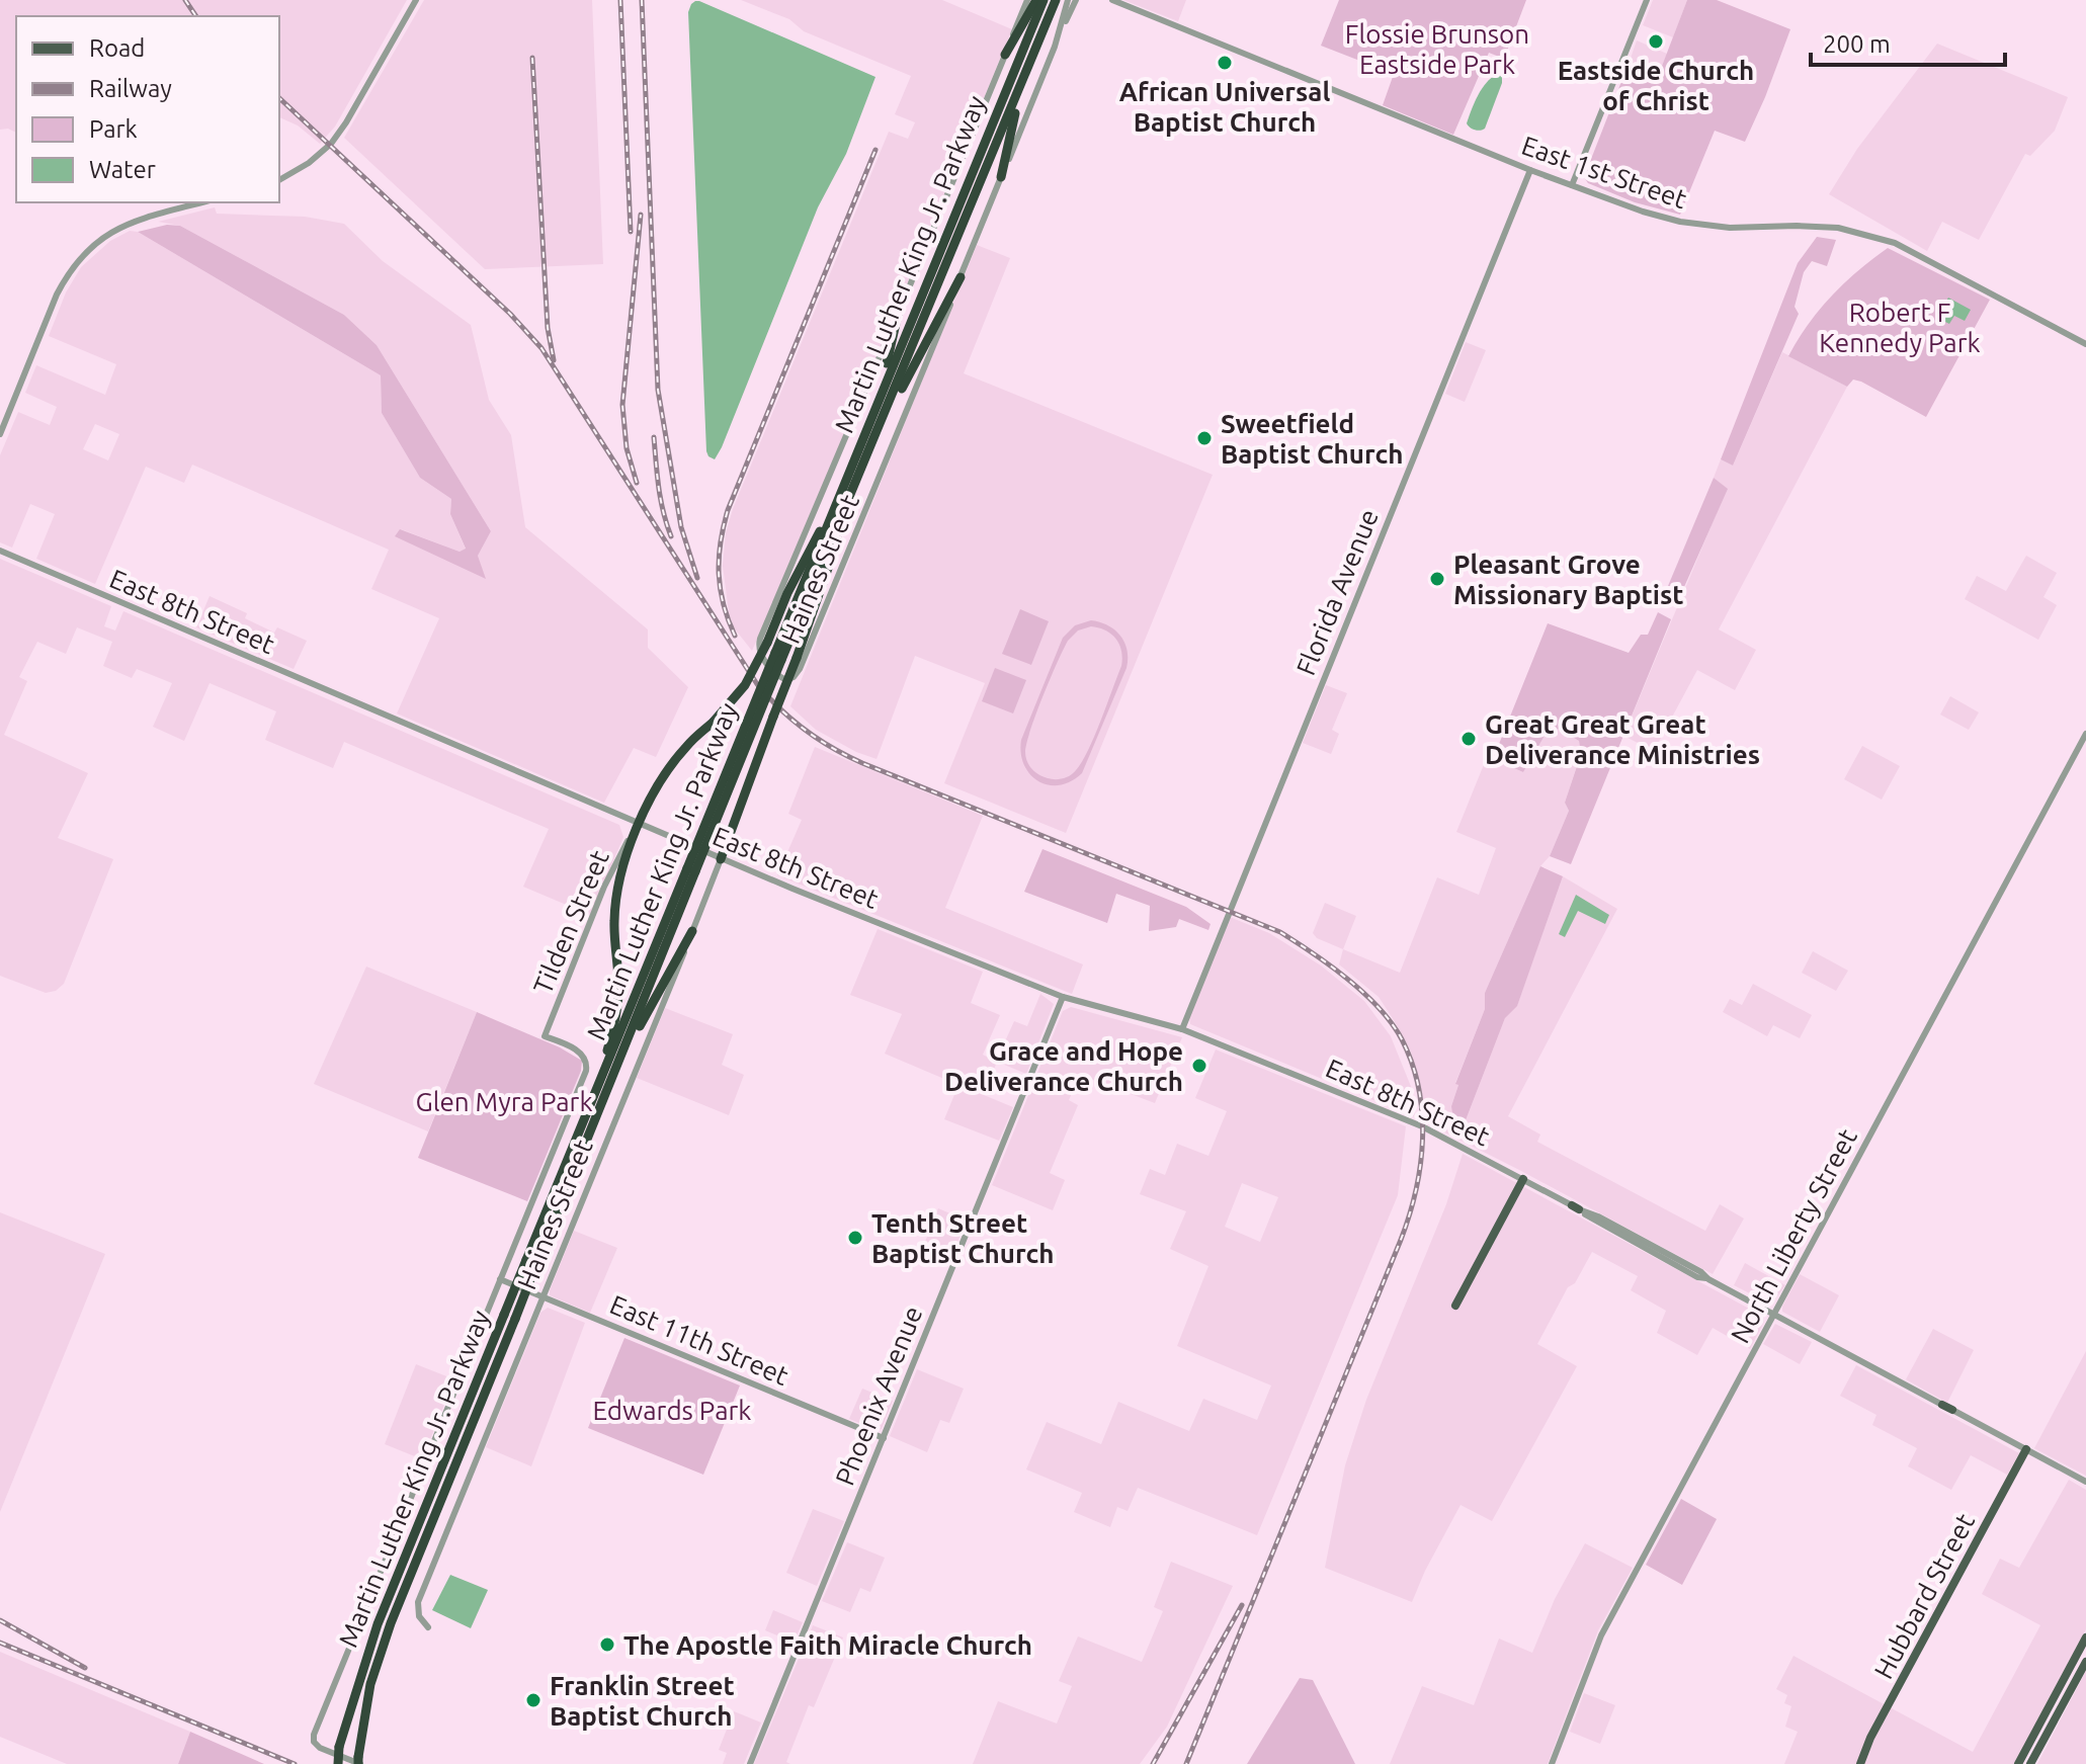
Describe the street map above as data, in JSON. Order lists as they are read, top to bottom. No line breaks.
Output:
{"streets":{"highway":["Martin Luther King Jr. Parkway"],"main road":["East 8th Street","Hubbard Street"],"street":["East 1st Street","Haines Street","Florida Avenue","Tilden Street","North Liberty Street","East 11th Street","Phoenix Avenue"]},"crossings":[["East 1st Street","Florida Avenue"],["Martin Luther King Jr. Parkway","Haines Street"],["Haines Street","East 8th Street"],["Haines Street","Tilden Street"],["Haines Street","East 11th Street"],["Florida Avenue","East 8th Street"],["East 8th Street","Tilden Street"],["East 8th Street","North Liberty Street"],["East 8th Street","Phoenix Avenue"],["East 8th Street","Hubbard Street"],["East 11th Street","Phoenix Avenue"]],"parks":["Flossie Brunson Eastside Park","Robert F Kennedy Park","Glen Myra Park","Edwards Park"],"places":["Eastside Church of Christ","African Universal Baptist Church","Sweetfield Baptist Church","Pleasant Grove Missionary Baptist","Great Great Great Deliverance Ministries","Grace and Hope Deliverance Church","Tenth Street Baptist Church","The Apostle Faith Miracle Church","Franklin Street Baptist Church"],"legend":["Road","Railway","Park","Water"],"scale_bar":"200 m"}
